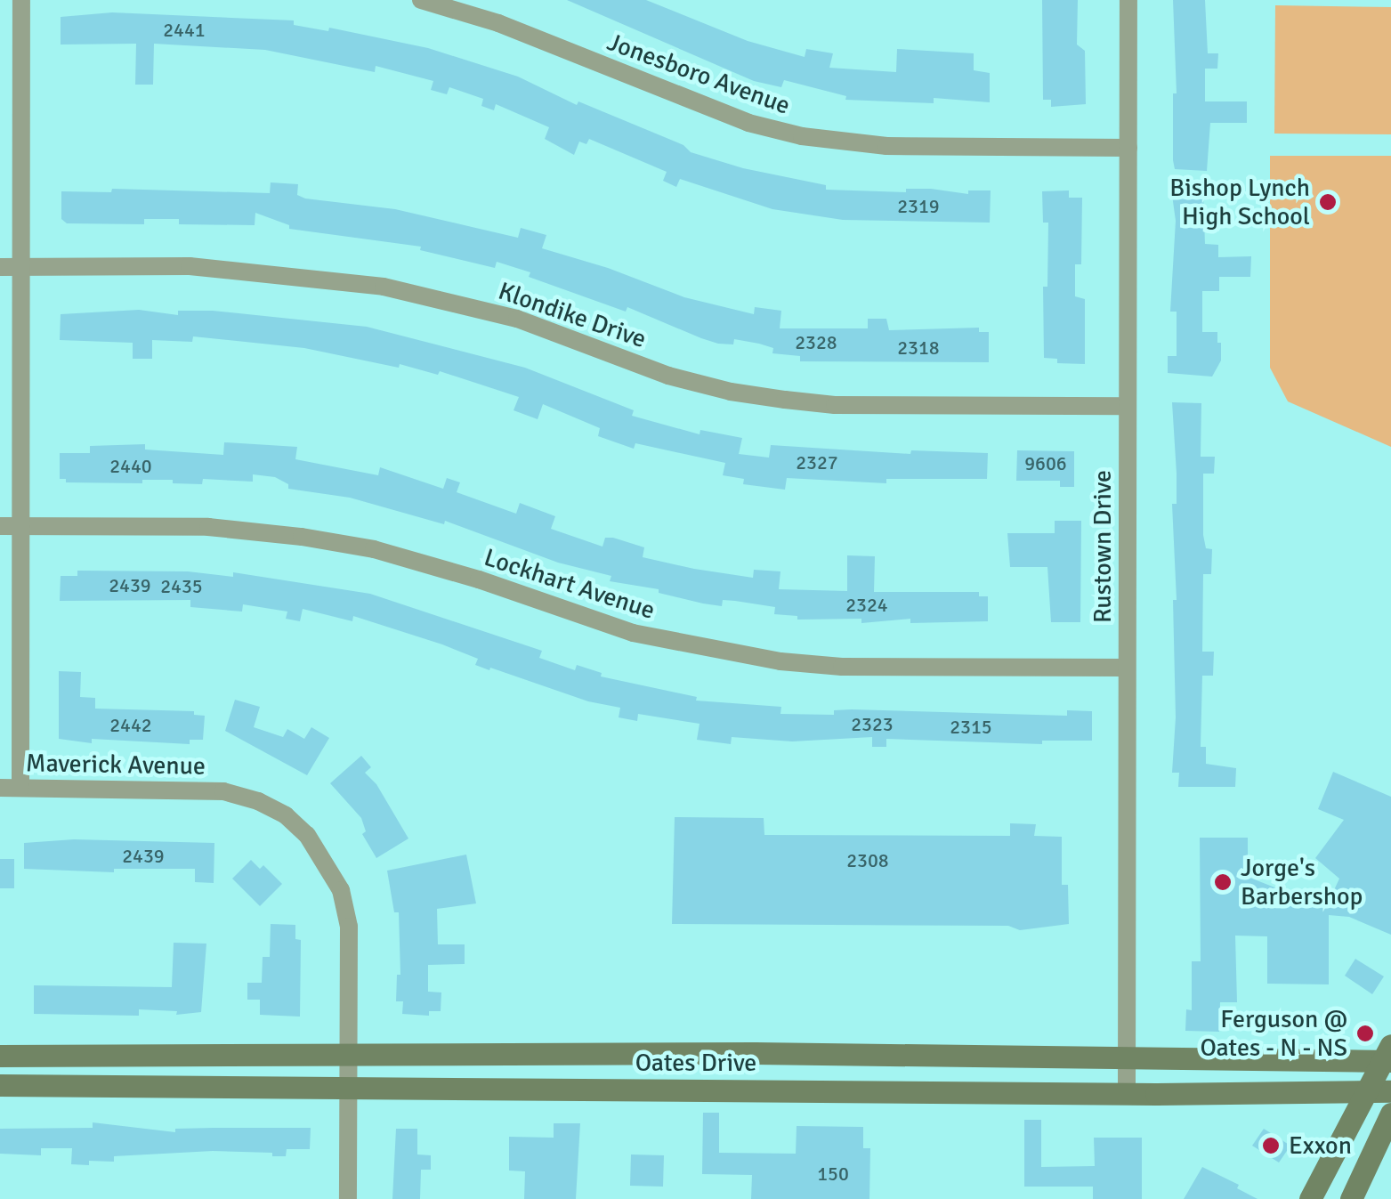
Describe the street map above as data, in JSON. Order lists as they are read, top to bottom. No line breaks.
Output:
{"streets":{"main road":["Oates Drive"],"street":["Jonesboro Avenue","Klondike Drive","Rustown Drive","Lockhart Avenue","Maverick Avenue"]},"crossings":[["Jonesboro Avenue","Rustown Drive"],["Klondike Drive","Rustown Drive"],["Rustown Drive","Lockhart Avenue"],["Rustown Drive","Oates Drive"],["Maverick Avenue","Oates Drive"]],"places":["Bishop Lynch High School","Jorge's Barbershop","Ferguson @ Oates - N - NS","Exxon"],"house_numbers":["2441","2319","2328","2318","2327","9606","2440","2439","2435","2324","2323","2442","2315","2439","2308","150"]}
